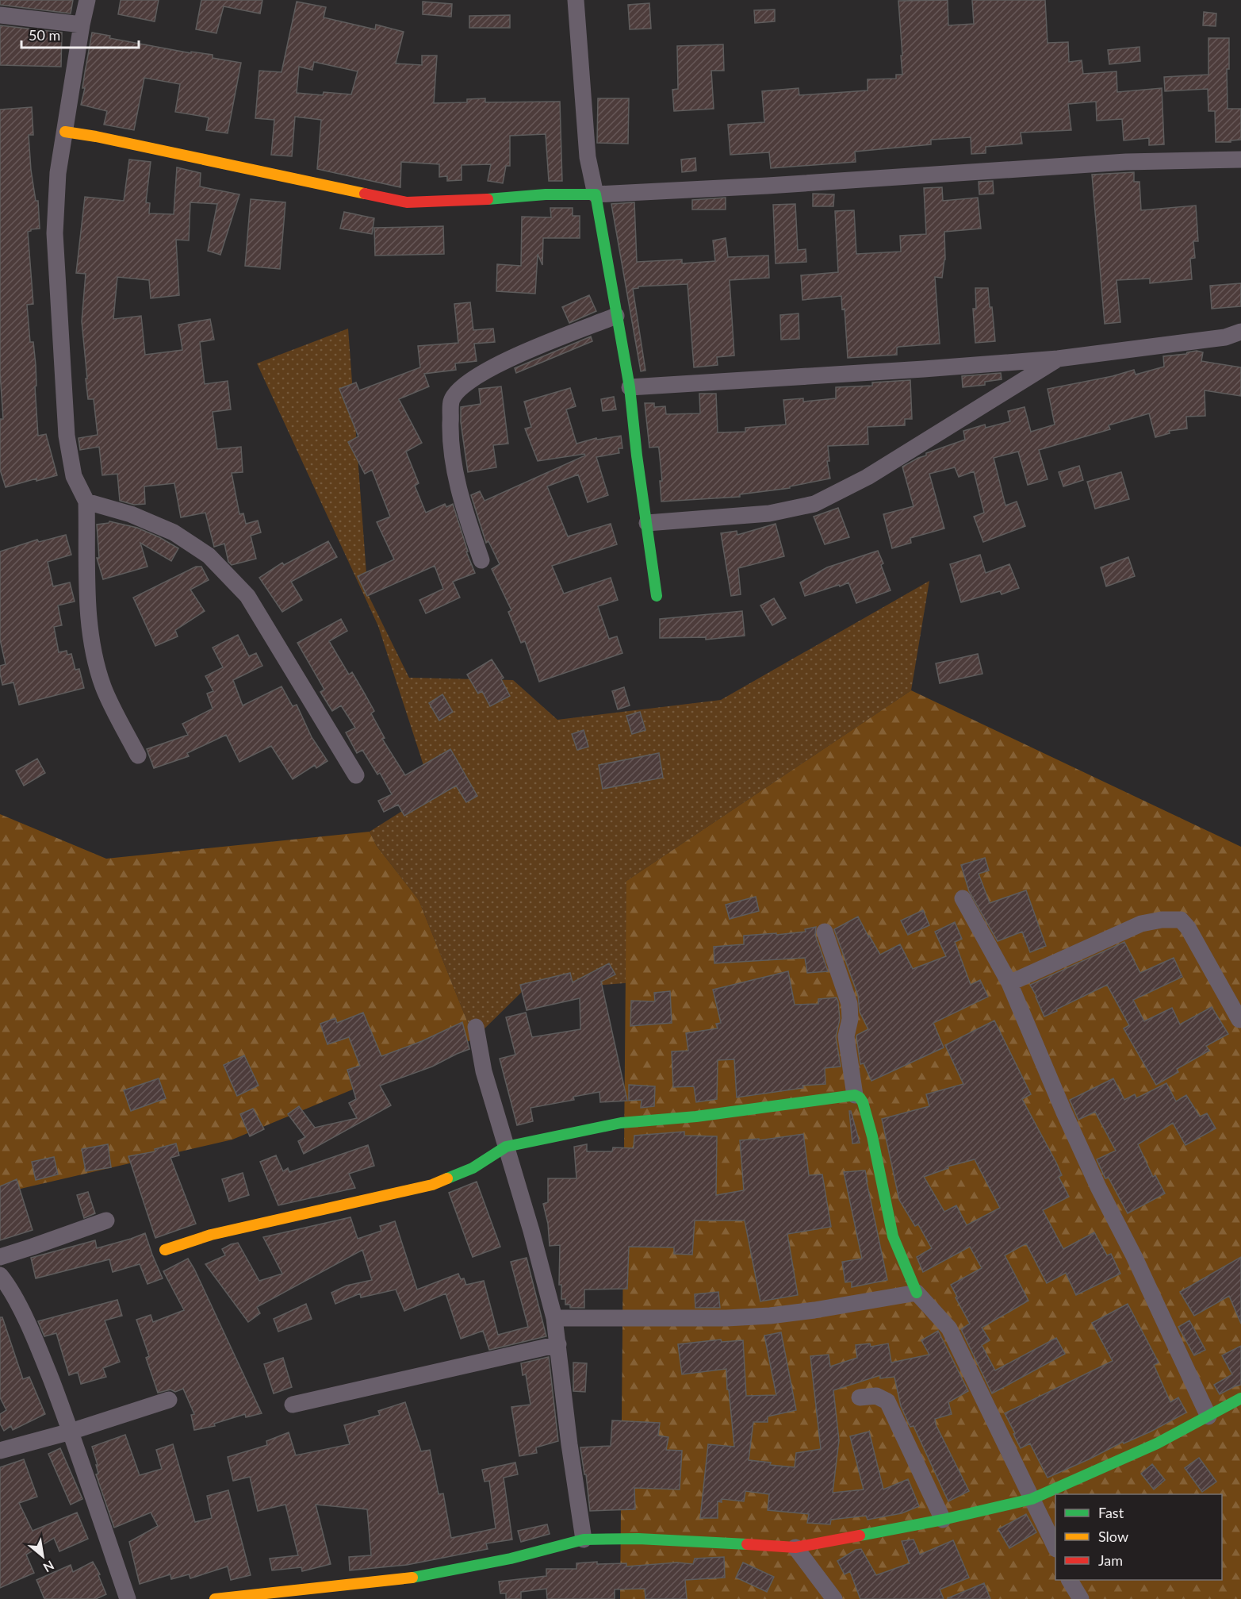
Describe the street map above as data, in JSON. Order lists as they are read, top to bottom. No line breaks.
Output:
{"legend":["Fast","Slow","Jam"],"scale_bar":"50 m","north":"bottom right"}
